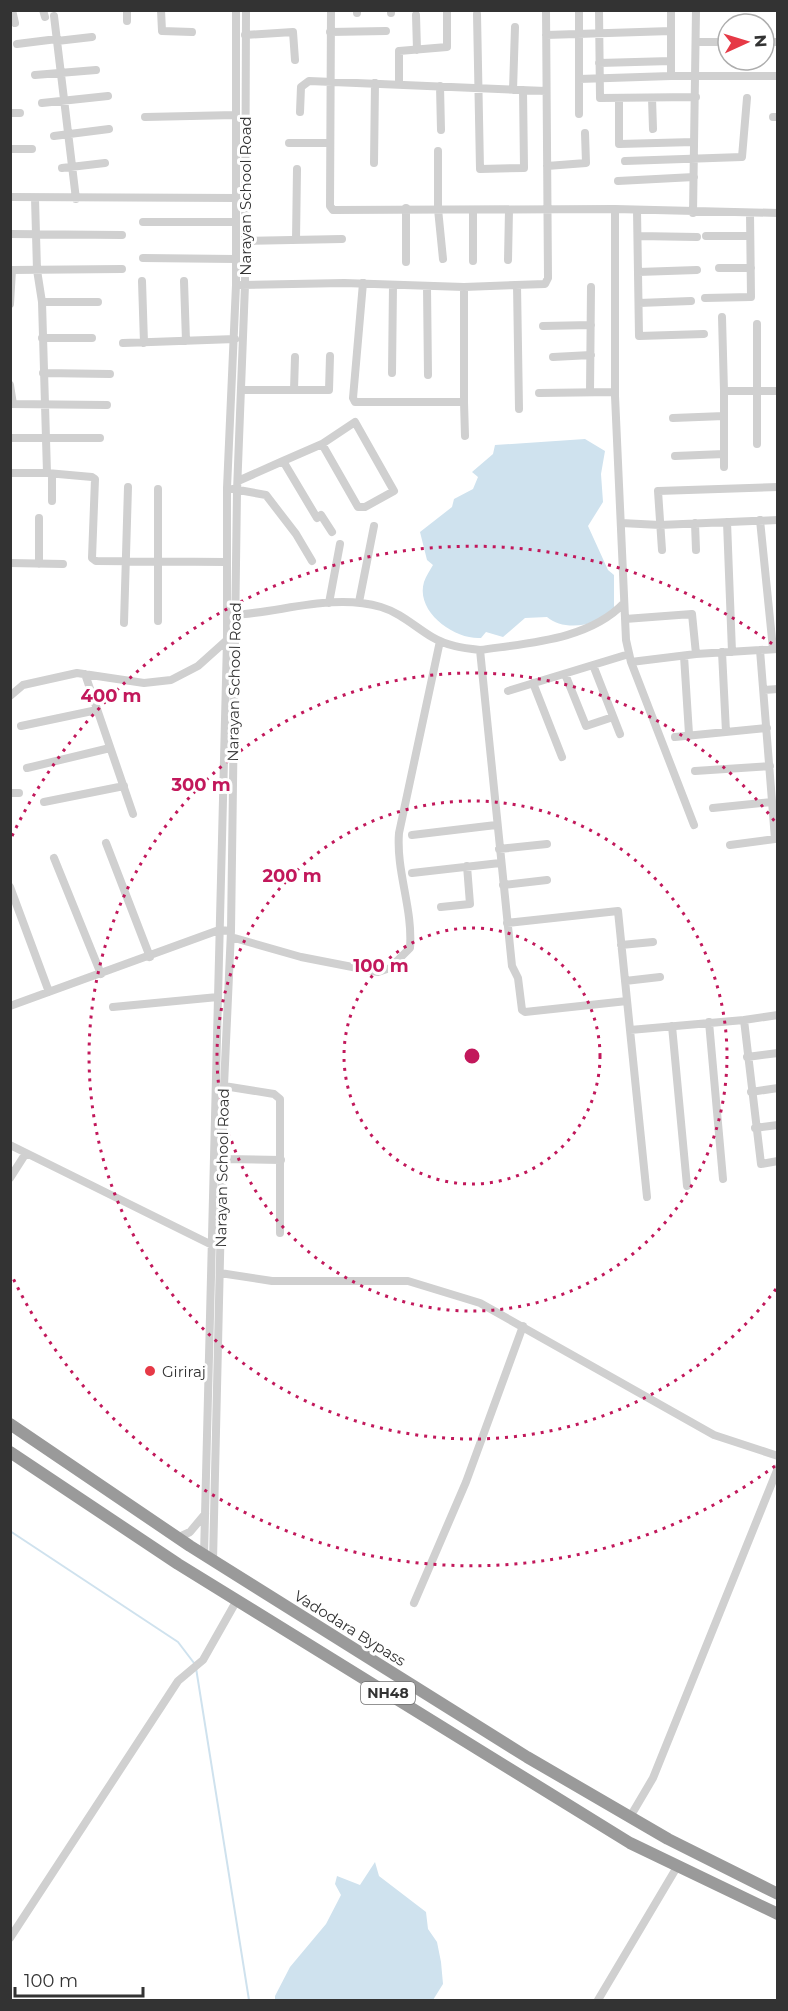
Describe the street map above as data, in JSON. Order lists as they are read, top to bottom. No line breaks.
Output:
{"streets":{"highway":["Vadodara Bypass","NH48"],"street":["Narayan School Road"]},"crossings":[["Narayan School Road","Vadodara Bypass"]],"places":["Giriraj"],"scale_bar":"100 m","north":"right","rings":["400 m","300 m","200 m","100 m"]}
